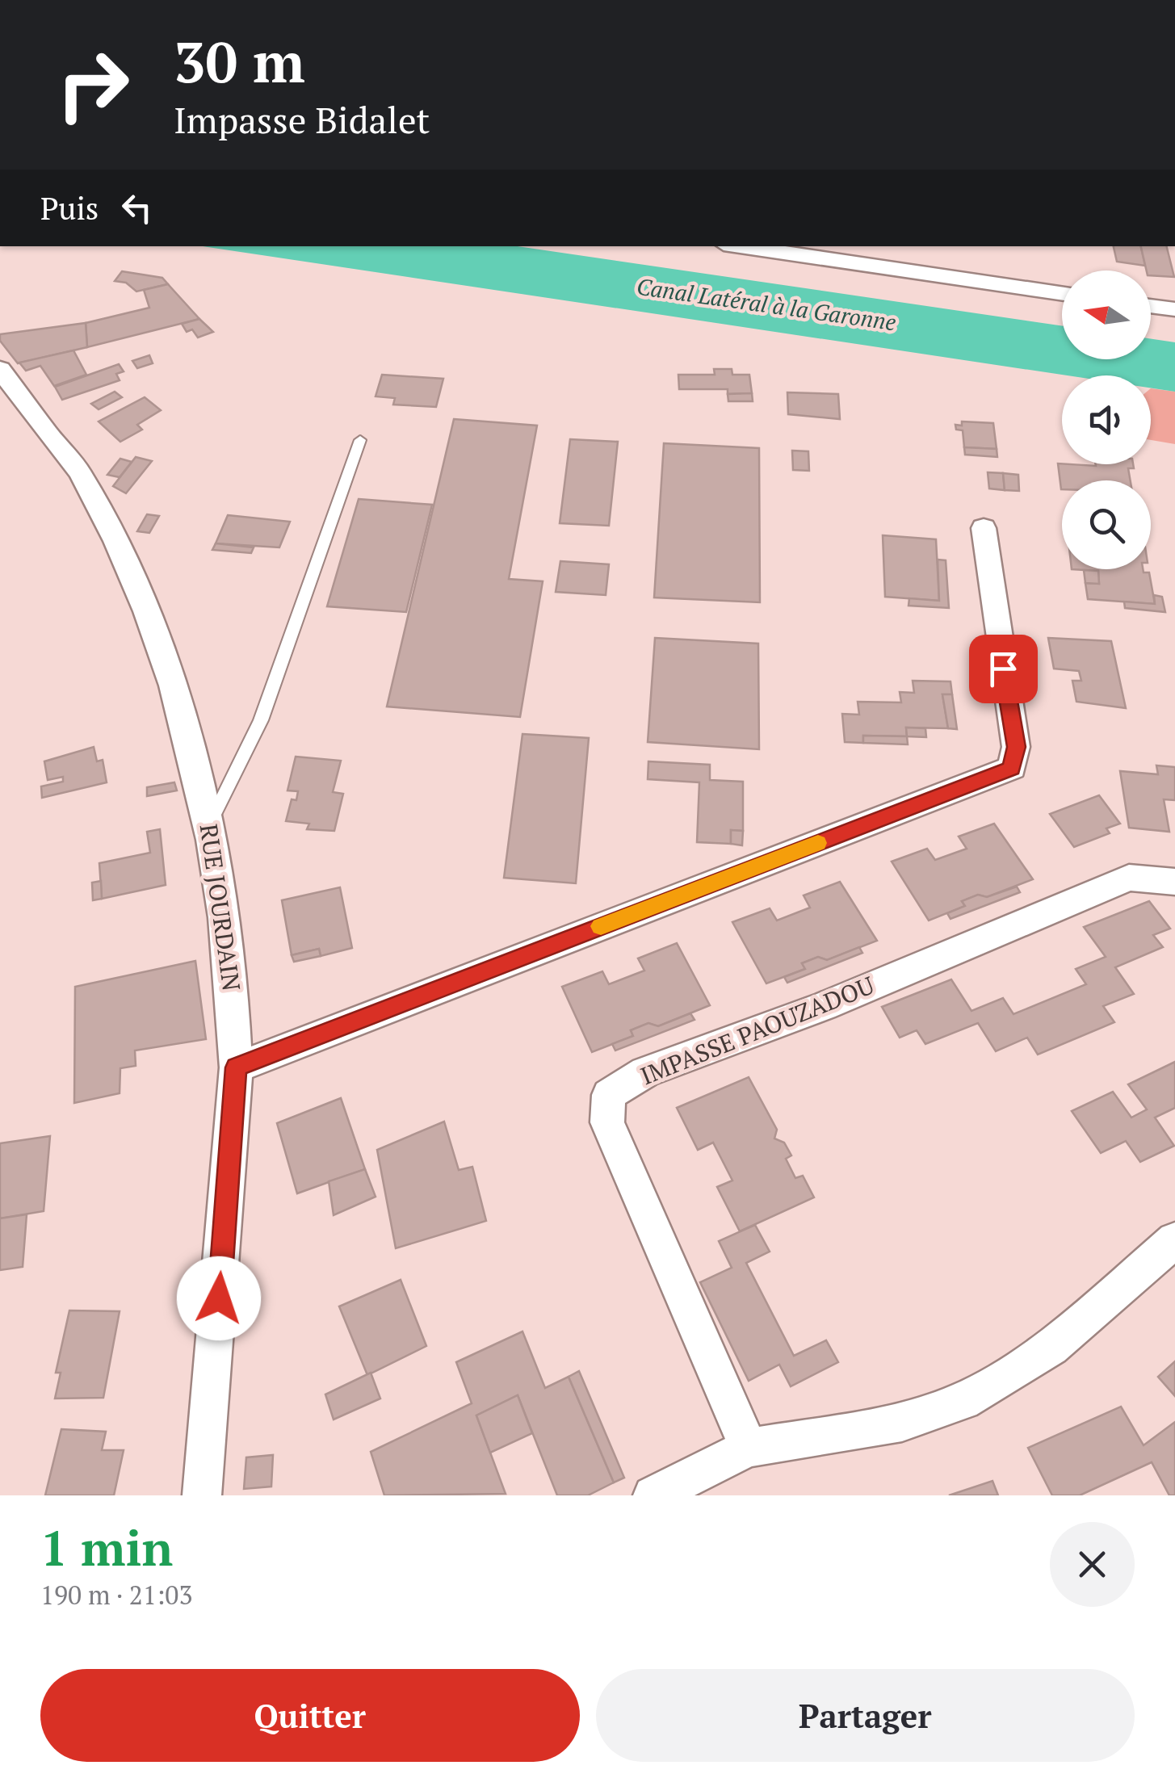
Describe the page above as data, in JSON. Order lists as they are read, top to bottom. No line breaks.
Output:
{"streets":{"street":["RUE JOURDAIN","IMPASSE PAOUZADOU"]},"water":["Canal Latéral à la Garonne"],"north":"left","page":{"turn":["30 m","Impasse Bidalet"],"then":"Puis","heading":["1 min","190 m · 21:03"],"buttons":["Quitter","Partager"]}}
